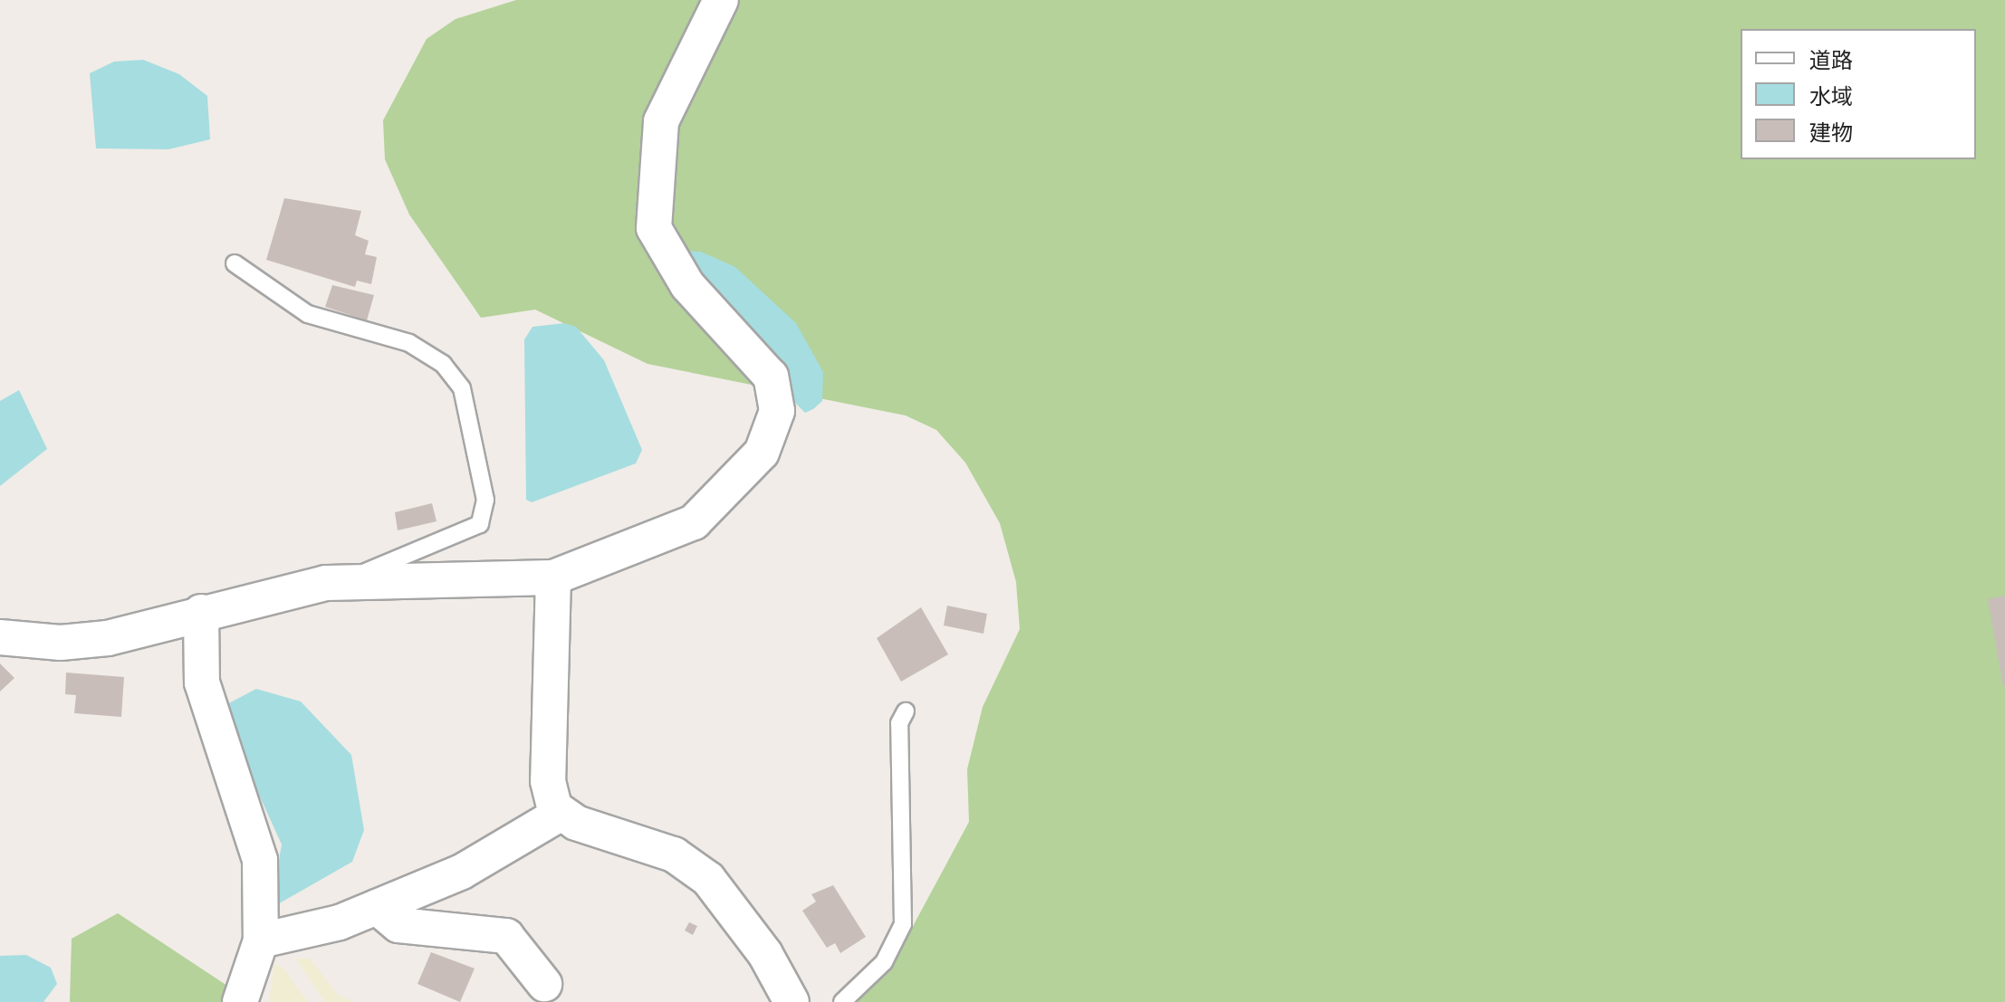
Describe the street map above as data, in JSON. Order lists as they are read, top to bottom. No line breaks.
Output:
{"legend":["道路","水域","建物"]}
